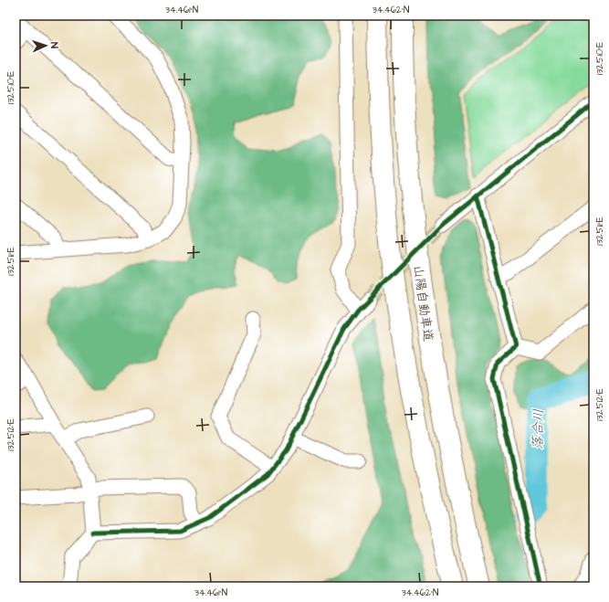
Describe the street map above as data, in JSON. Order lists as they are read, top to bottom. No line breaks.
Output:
{"streets":{"highway":["山陽自動車道"]},"water":["落合川"],"north":"right","coordinates":["34.461°N","34.462°N","132.510°E","132.511°E","132.512°E"]}
